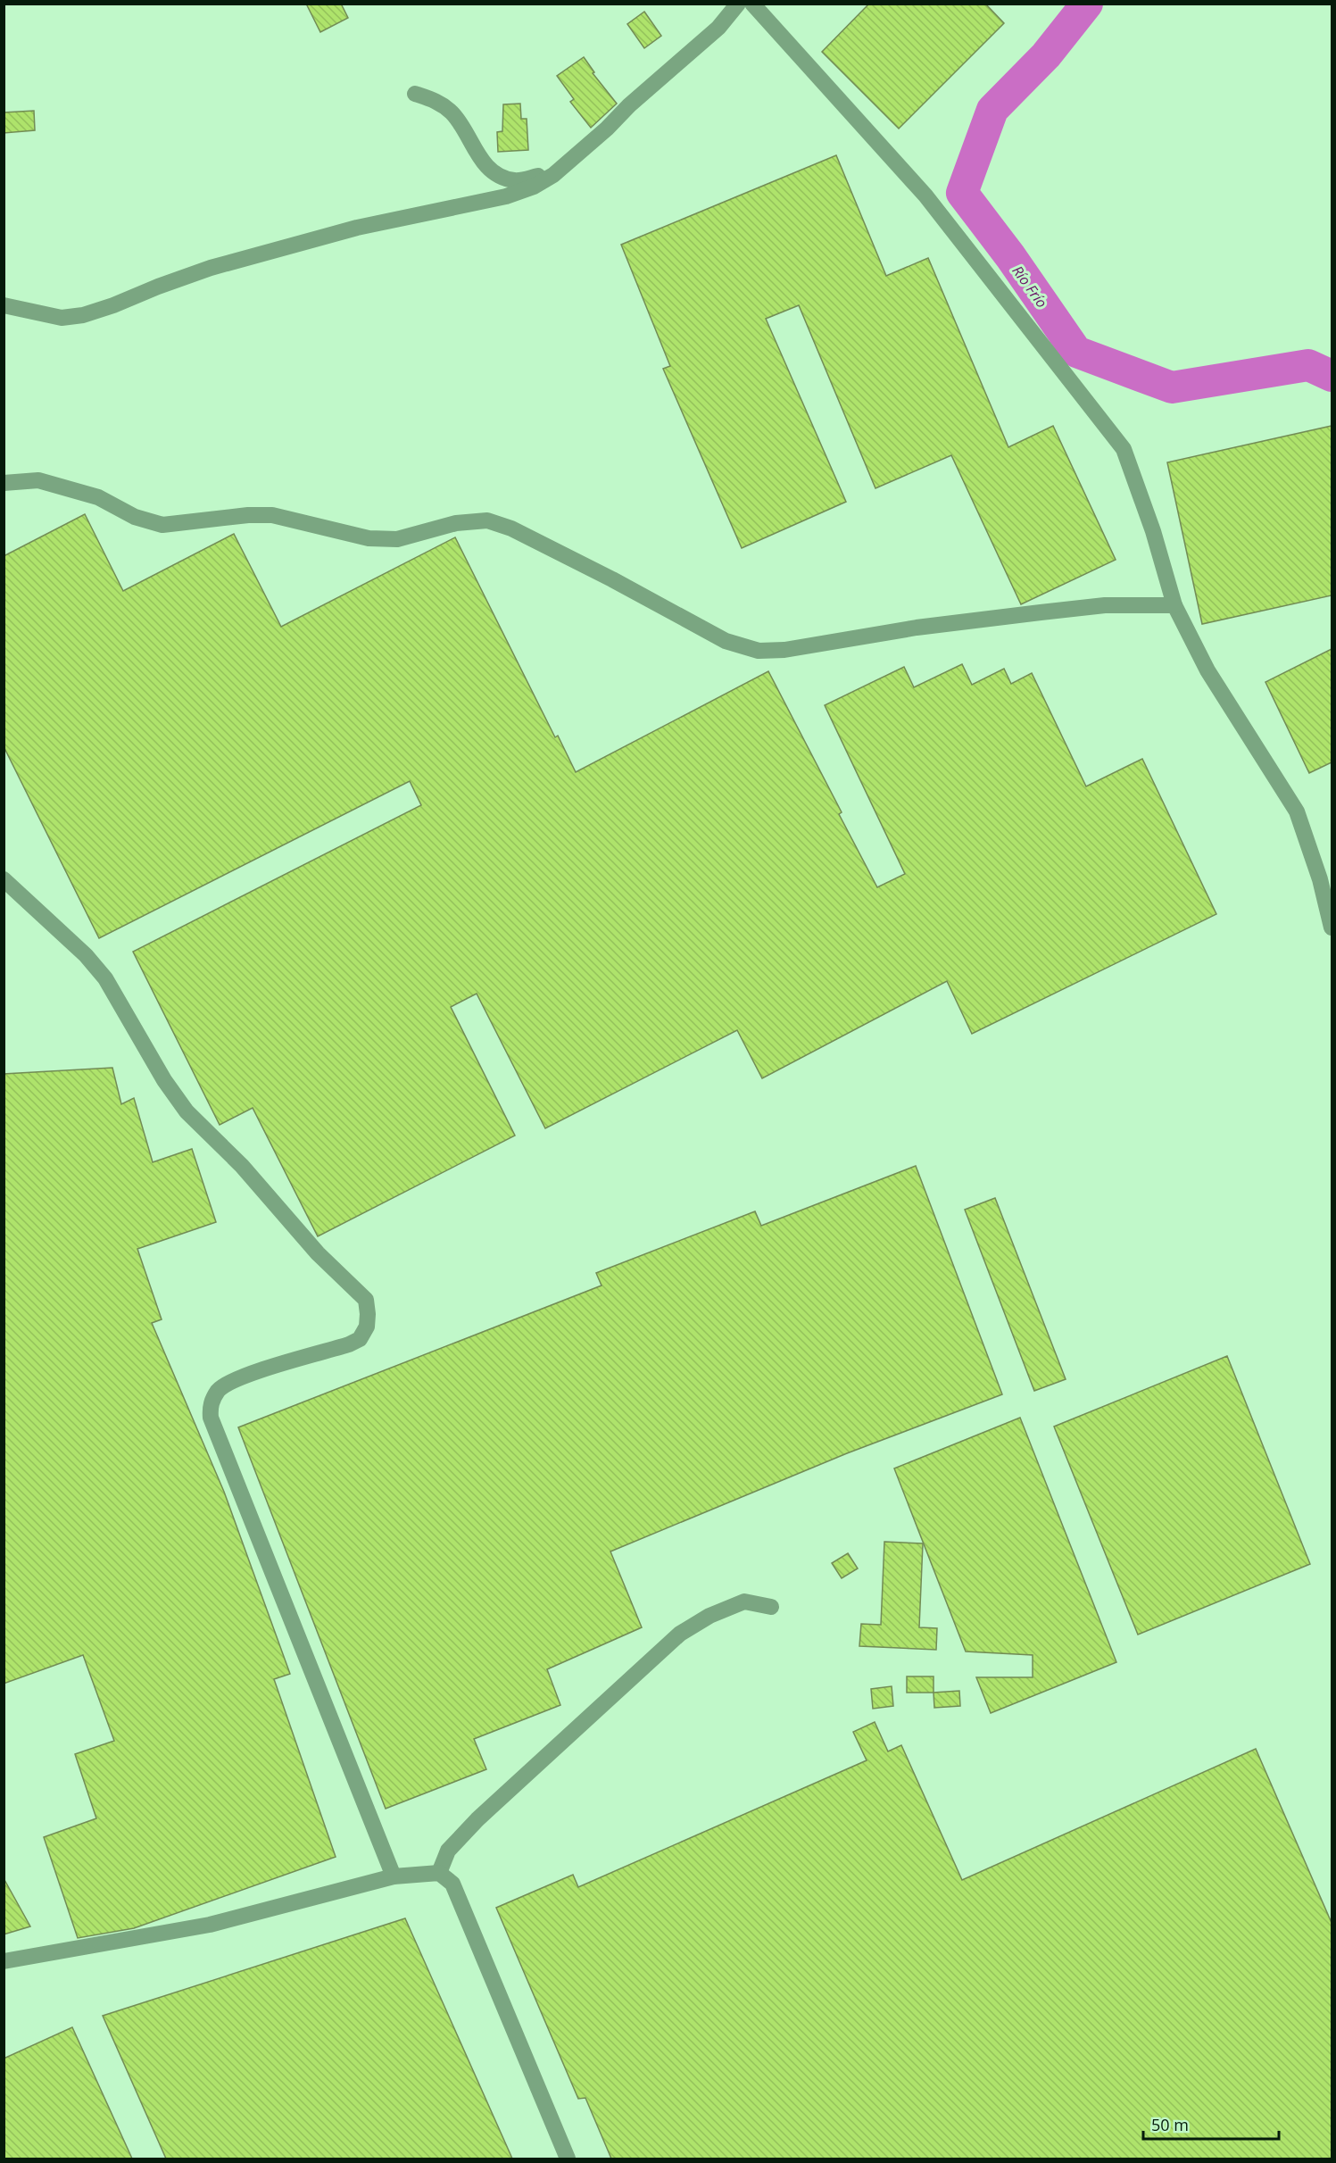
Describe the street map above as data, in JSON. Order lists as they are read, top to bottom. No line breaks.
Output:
{"water":["Río Frío"],"scale_bar":"50 m"}
